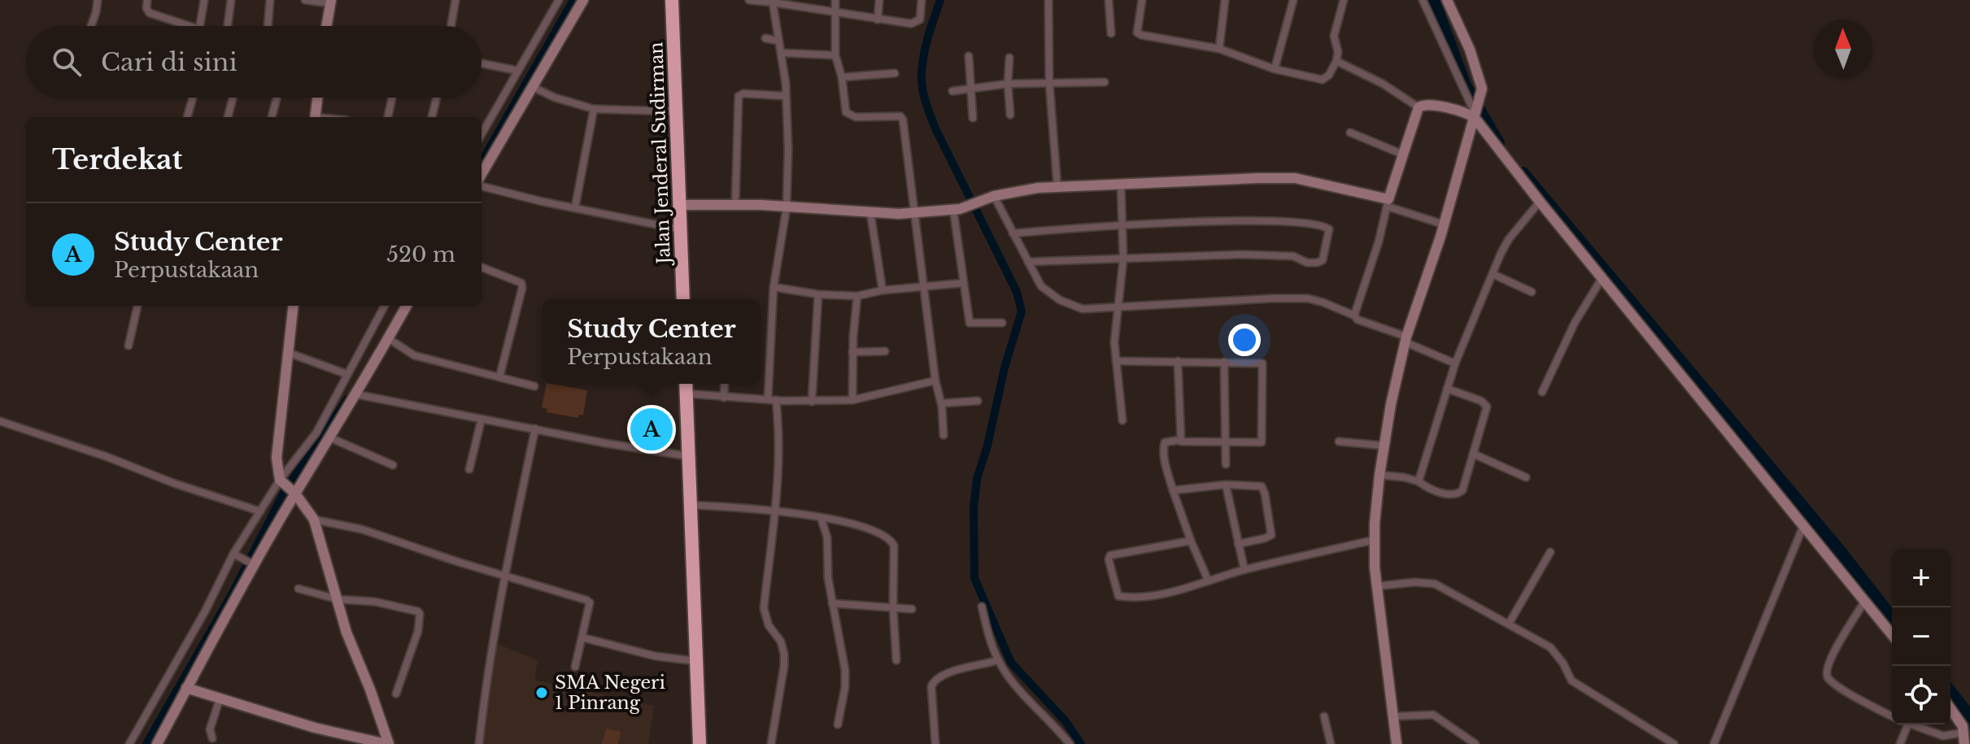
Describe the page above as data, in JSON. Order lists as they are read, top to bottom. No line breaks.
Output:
{"streets":{"highway":["Jalan Jenderal Sudirman"]},"places":["SMA Negeri 1 Pinrang"],"north":"top","page":{"search":"Cari di sini","heading":"Terdekat","list":[{"mark":"A","name":"Study Center","note":"Perpustakaan","value":"520 m"}],"popup":["Study Center","Perpustakaan"],"pins":"A","map_buttons":["+","−"]}}
